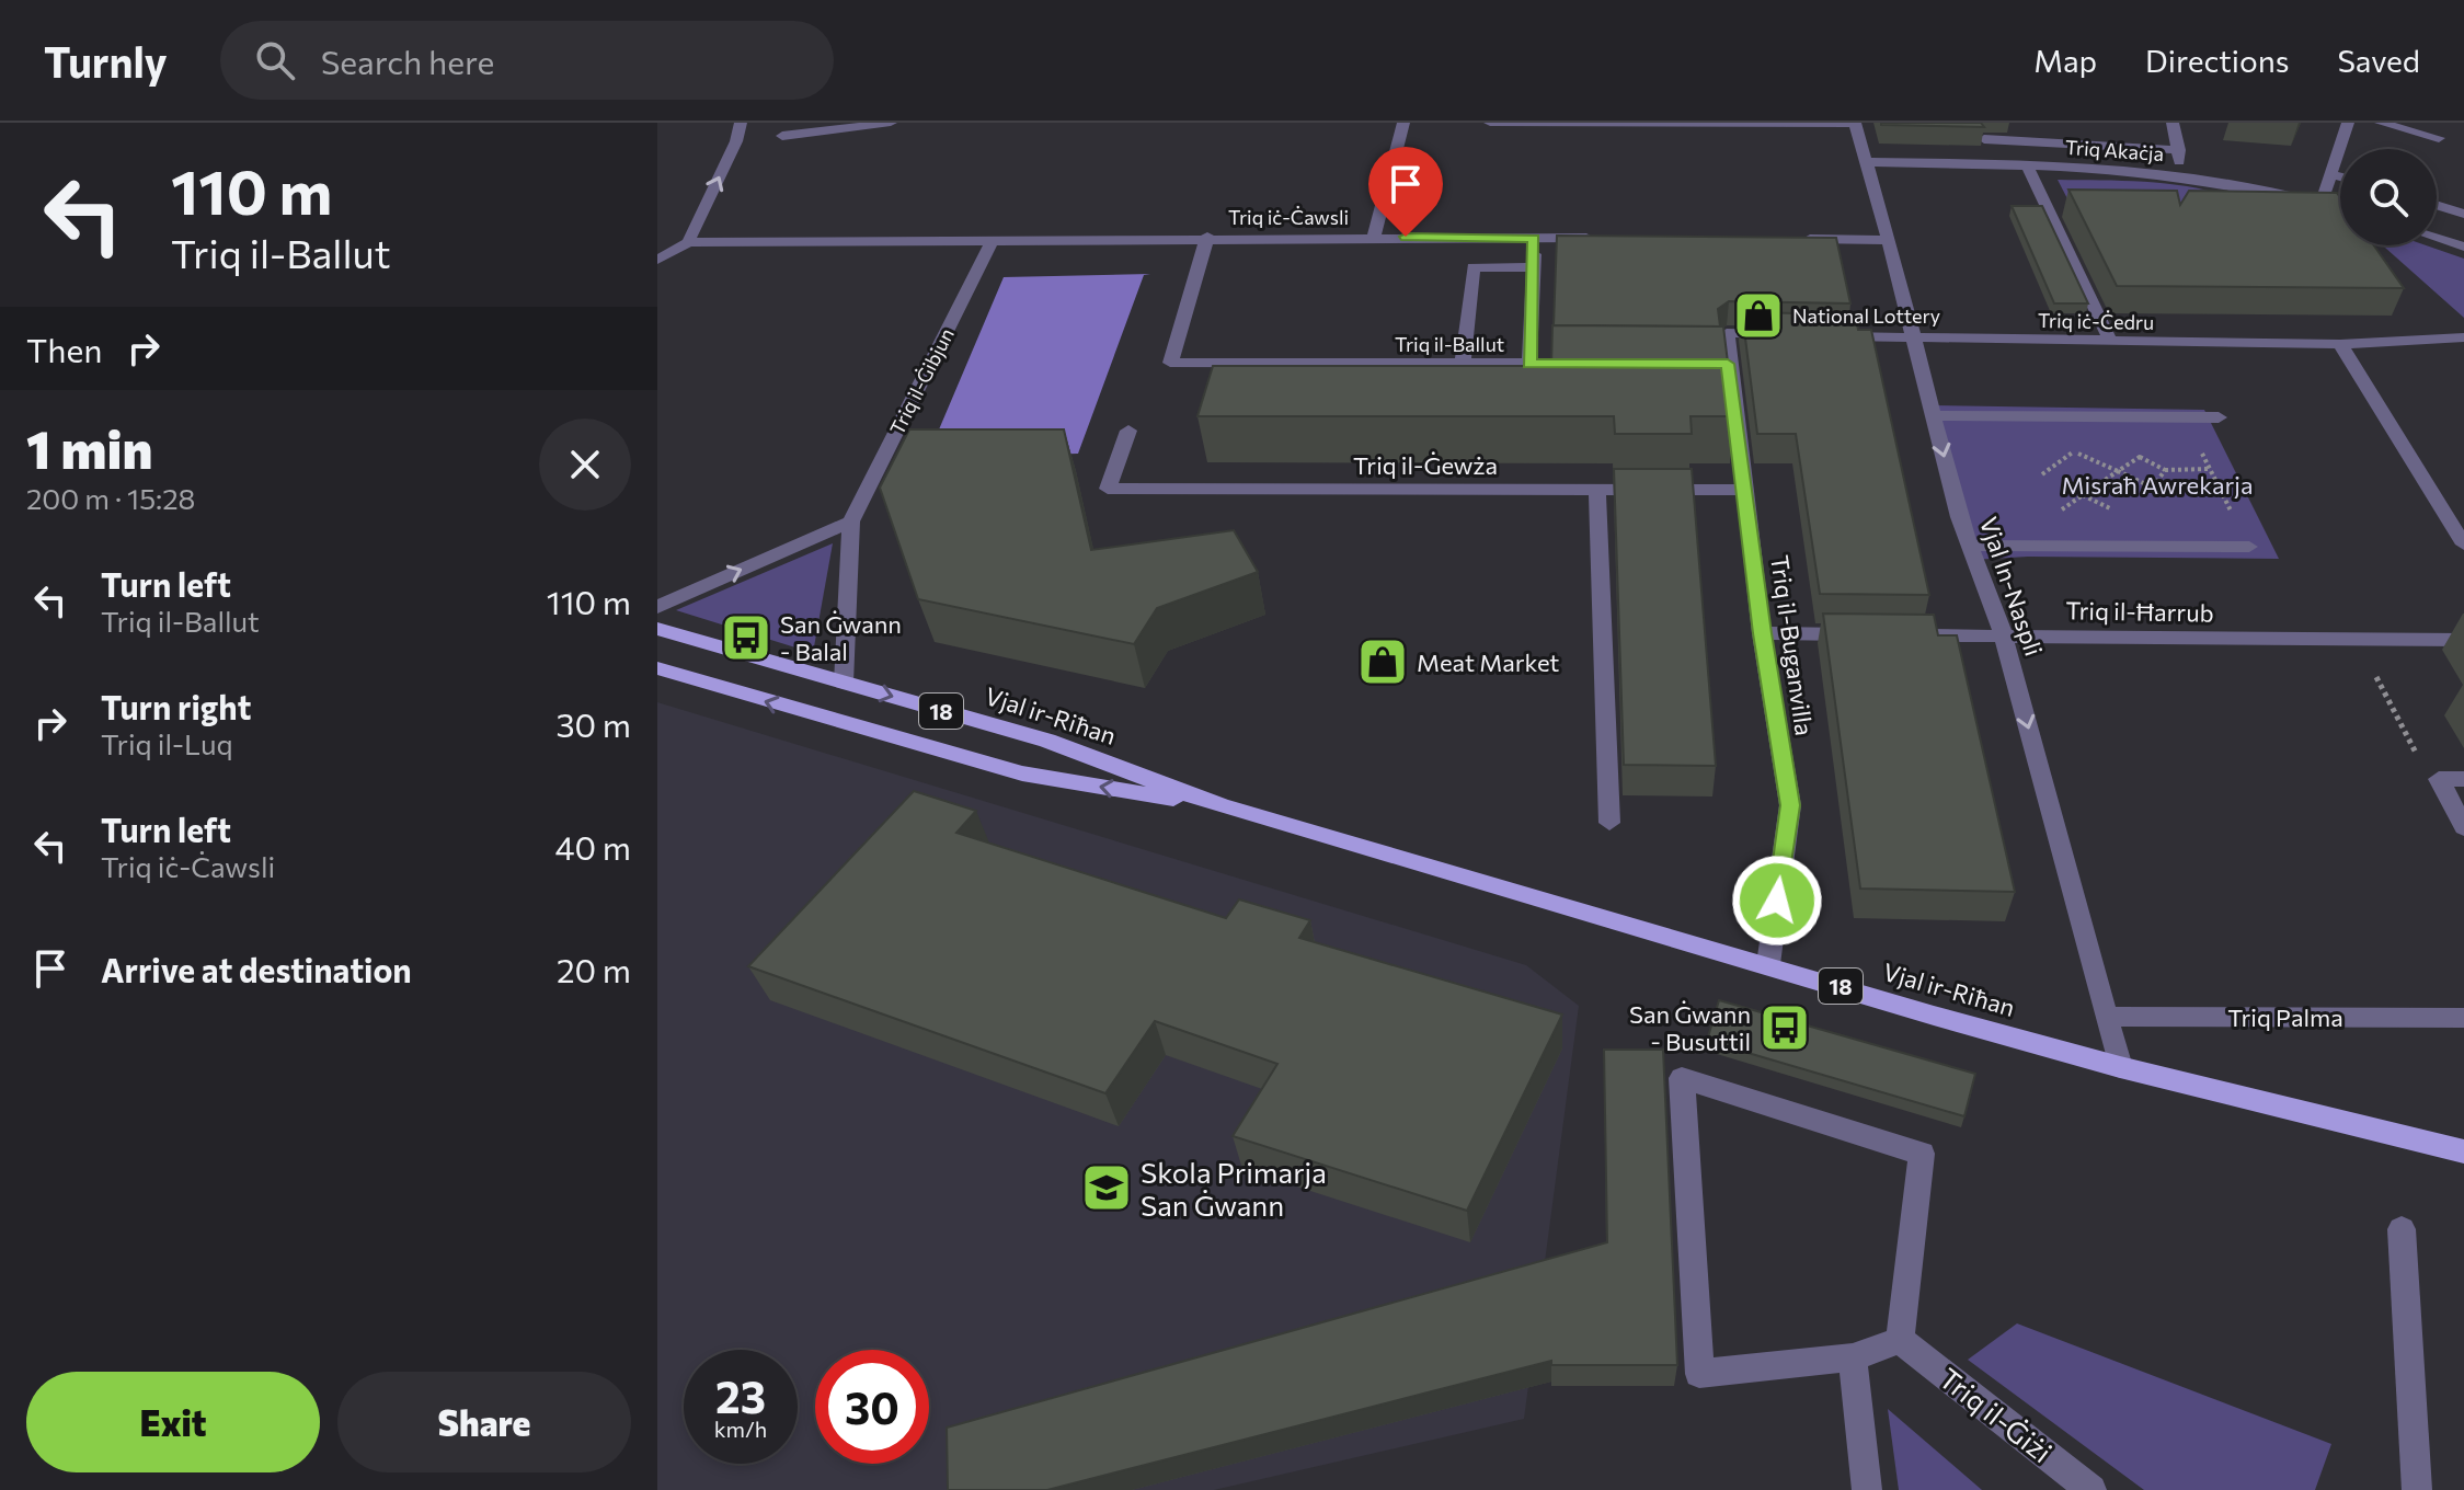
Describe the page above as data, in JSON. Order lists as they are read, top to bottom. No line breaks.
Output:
{"streets":{"main road":["18","Vjal ir-Riħan"],"street":["Triq Akaċja","Triq iċ-Ċawsli","Triq iċ-Ċedru","Triq il-Ballut","Triq il-Ġibjun","Triq il-Ġewża","Vjal In-Naspli","Triq il-Ħarrub","Triq il-Buganvilla","Triq Palma","Triq il-Ġiżi"]},"crossings":[["Triq Akaċja","Vjal In-Naspli"],["Triq iċ-Ċawsli","Triq il-Ballut"],["Triq iċ-Ċawsli","Triq il-Ġibjun"],["Triq iċ-Ċedru","Vjal In-Naspli"],["Triq il-Ġibjun","Vjal ir-Riħan"],["Triq il-Ġewża","Triq il-Buganvilla"],["Vjal In-Naspli","Triq il-Ħarrub"],["Vjal In-Naspli","Vjal ir-Riħan"],["Vjal In-Naspli","Triq Palma"],["Triq il-Buganvilla","Vjal ir-Riħan"]],"one_way":["Vjal In-Naspli"],"parks":["Misraħ Awrekarja"],"places":{"shop":["National Lottery","Meat Market"],"bus stop":["San Ġwann - Balal","San Ġwann - Busuttil"],"school or university":["Skola Primarja San Ġwann"]},"page":{"header":"Turnly","search":"Search here","nav":["Map","Directions","Saved"],"turn":["110 m","Triq il-Ballut"],"then":"Then","heading":["1 min","200 m · 15:28"],"list":[{"name":"Turn left","note":"Triq il-Ballut","value":"110 m"},{"name":"Turn right","note":"Triq il-Luq","value":"30 m"},{"name":"Turn left","note":"Triq iċ-Ċawsli","value":"40 m"},{"name":"Arrive at destination","value":"20 m"}],"speed":"23 km/h","limit":"30","buttons":["Exit","Share"]}}
